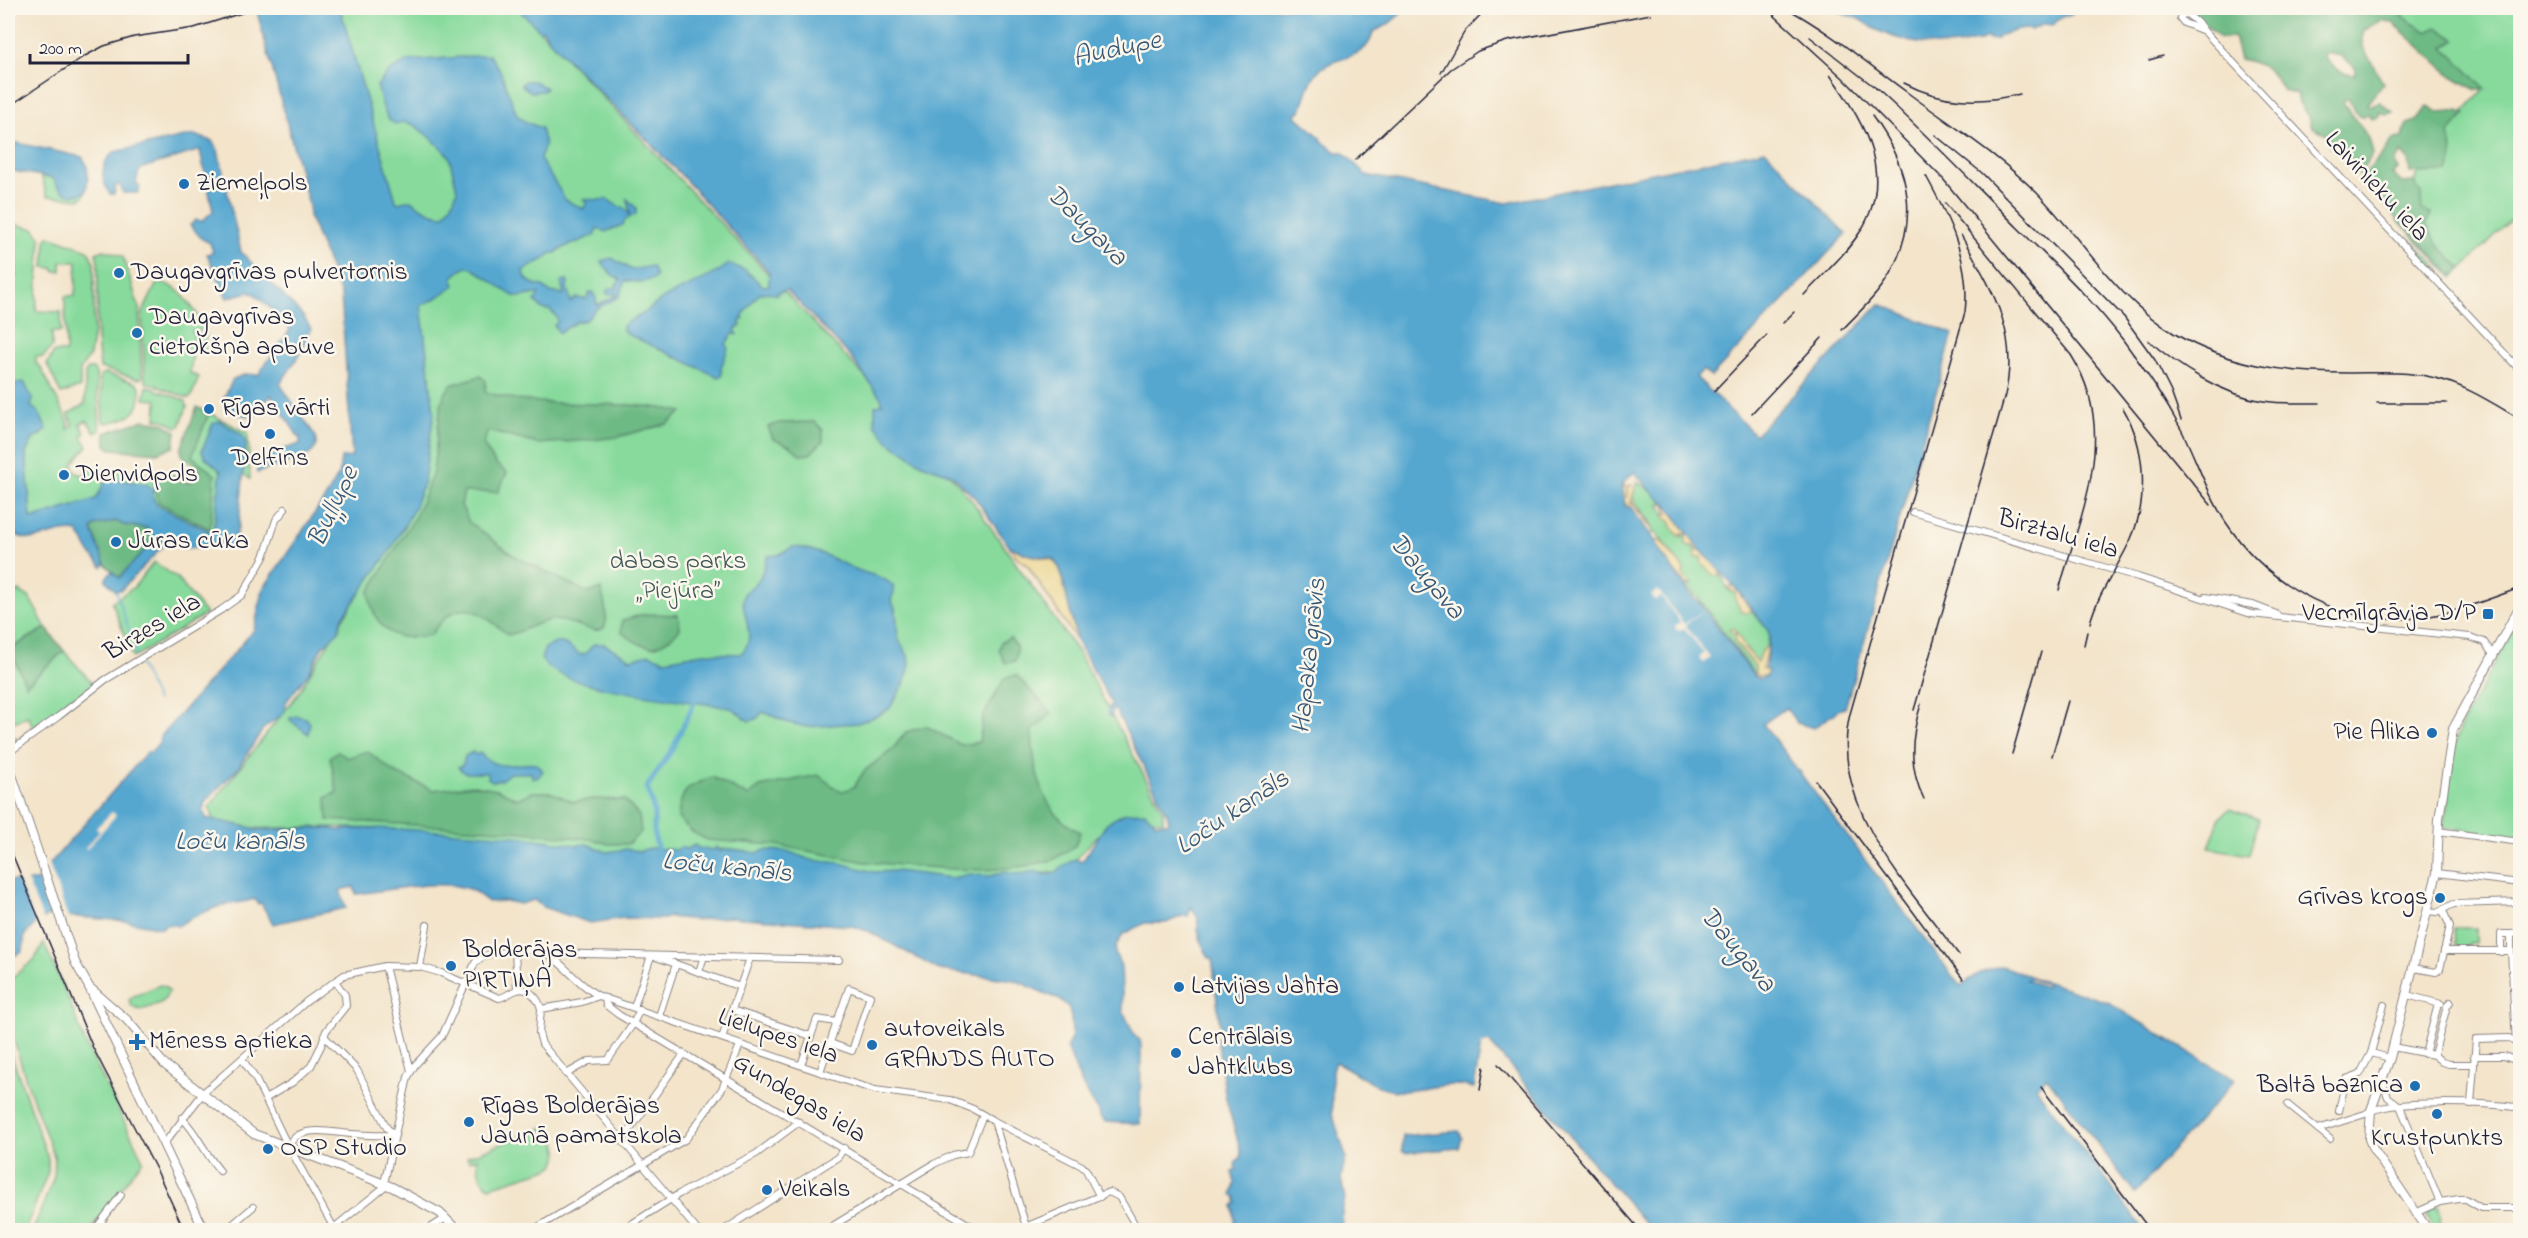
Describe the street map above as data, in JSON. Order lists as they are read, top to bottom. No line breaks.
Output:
{"streets":{"street":["Laivinieku iela","Birztalu iela","Birzes iela","Lielupes iela","Gundegas iela"]},"crossings":[["Lielupes iela","Gundegas iela"]],"water":["Audupe","Daugava","Buļļupe","Hapaka grāvis","Loču kanāls"],"parks":["dabas parks „Piejūra”"],"places":{"other":["Ziemeļpols","Daugavgrīvas pulvertornis","Daugavgrīvas cietokšņa apbūve","Rīgas vārti","Delfīns","Dienvidpols","Jūras cūka","Pie Alika","Grīvas krogs","Bolderājas PIRTIŅA","Latvijas Jahta","autoveikals GRANDS AUTO","Centrālais Jahtklubs","Baltā baznīca","Krustpunkts","Rīgas Bolderājas Jaunā pamatskola","OSP Studio","Veikals"],"transit":["Vecmīlgrāvja D/P"],"health":["Mēness aptieka"]},"scale_bar":"200 m"}
